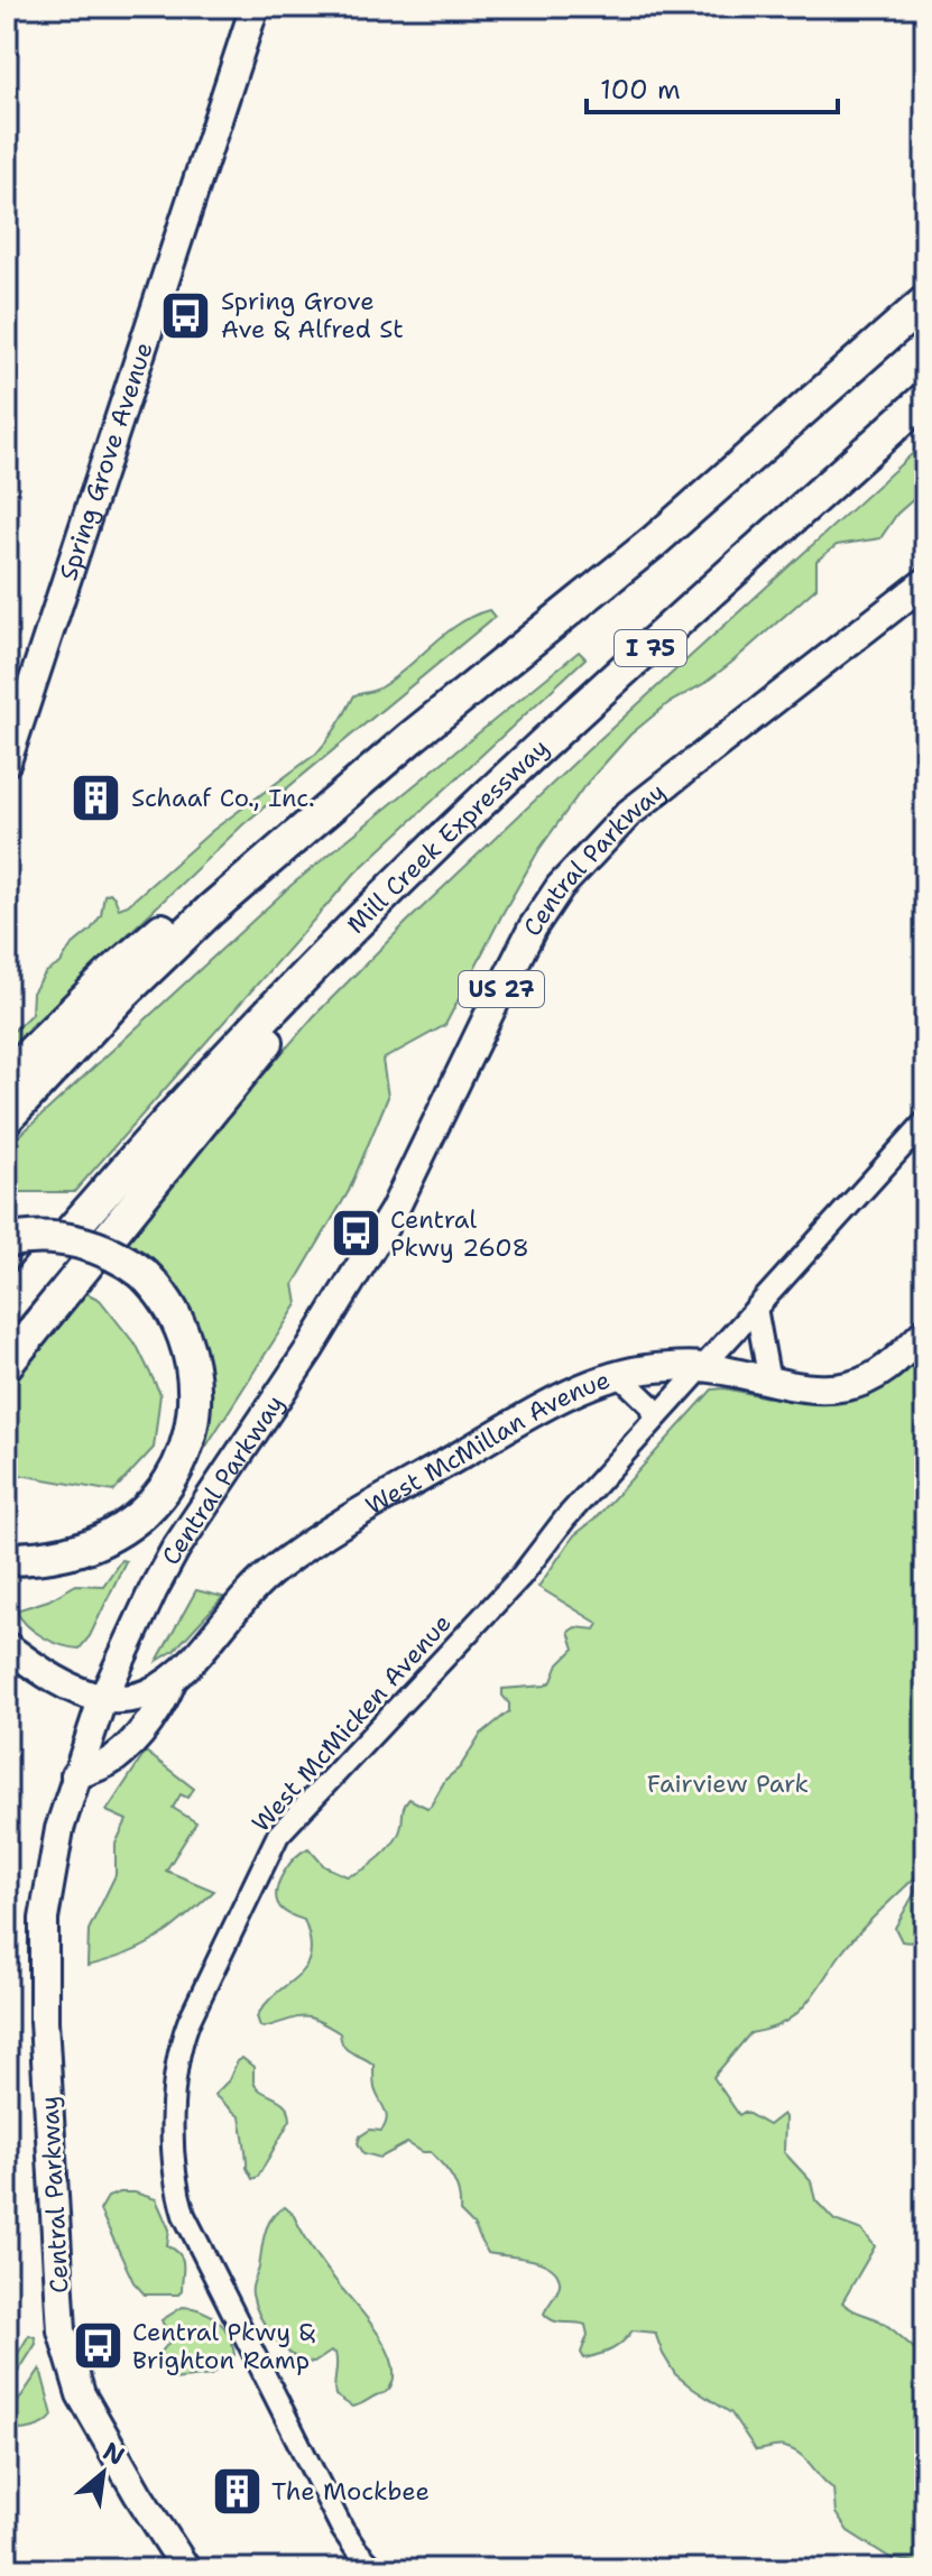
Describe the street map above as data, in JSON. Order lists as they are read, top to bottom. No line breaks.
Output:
{"streets":{"highway":["I 75","Mill Creek Expressway"],"main road":["Spring Grove Avenue","Central Parkway","US 27","West McMillan Avenue"],"street":["West McMicken Avenue"]},"crossings":[["Central Parkway","West McMillan Avenue"],["West McMillan Avenue","West McMicken Avenue"]],"parks":["Fairview Park"],"places":{"bus stop":["Spring Grove Ave & Alfred St","Central Pkwy 2608","Central Pkwy & Brighton Ramp"],"building":["Schaaf Co., Inc.","The Mockbee"]},"scale_bar":"100 m","north":"top right"}
